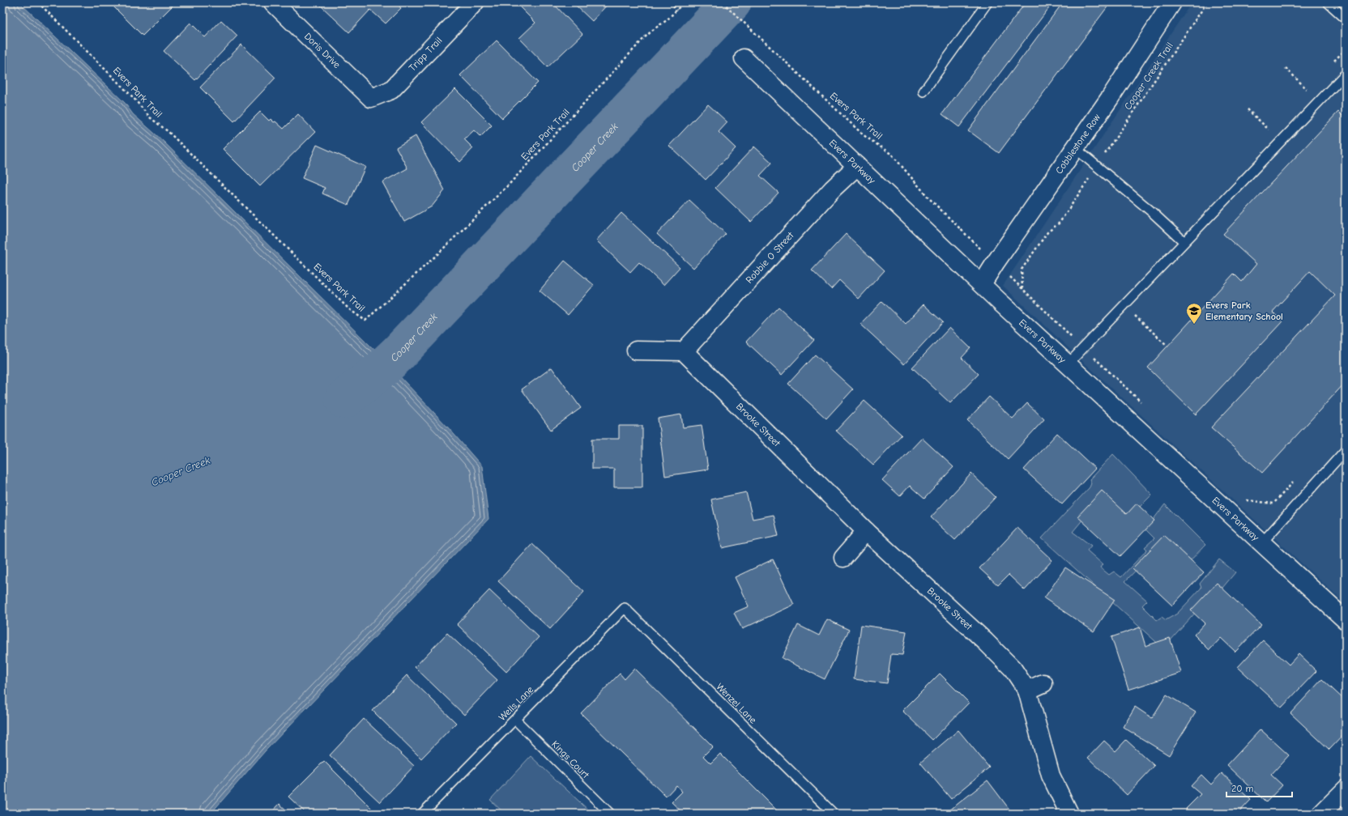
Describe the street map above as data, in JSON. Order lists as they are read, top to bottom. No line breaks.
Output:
{"streets":{"street":["Doris Drive","Tripp Trail","Cobblestone Row","Evers Parkway","Robbie O Street","Brooke Street"],"lane":["Wells Lane","Wenzel Lane","Kings Court"],"path":["Cooper Creek Trail","Evers Park Trail"]},"crossings":[["Doris Drive","Tripp Trail"],["Cobblestone Row","Evers Parkway"],["Evers Parkway","Robbie O Street"],["Robbie O Street","Brooke Street"],["Wells Lane","Wenzel Lane"],["Wells Lane","Kings Court"]],"water":["Cooper Creek"],"places":{"school or university":["Evers Park Elementary School"]},"scale_bar":"20 m"}
